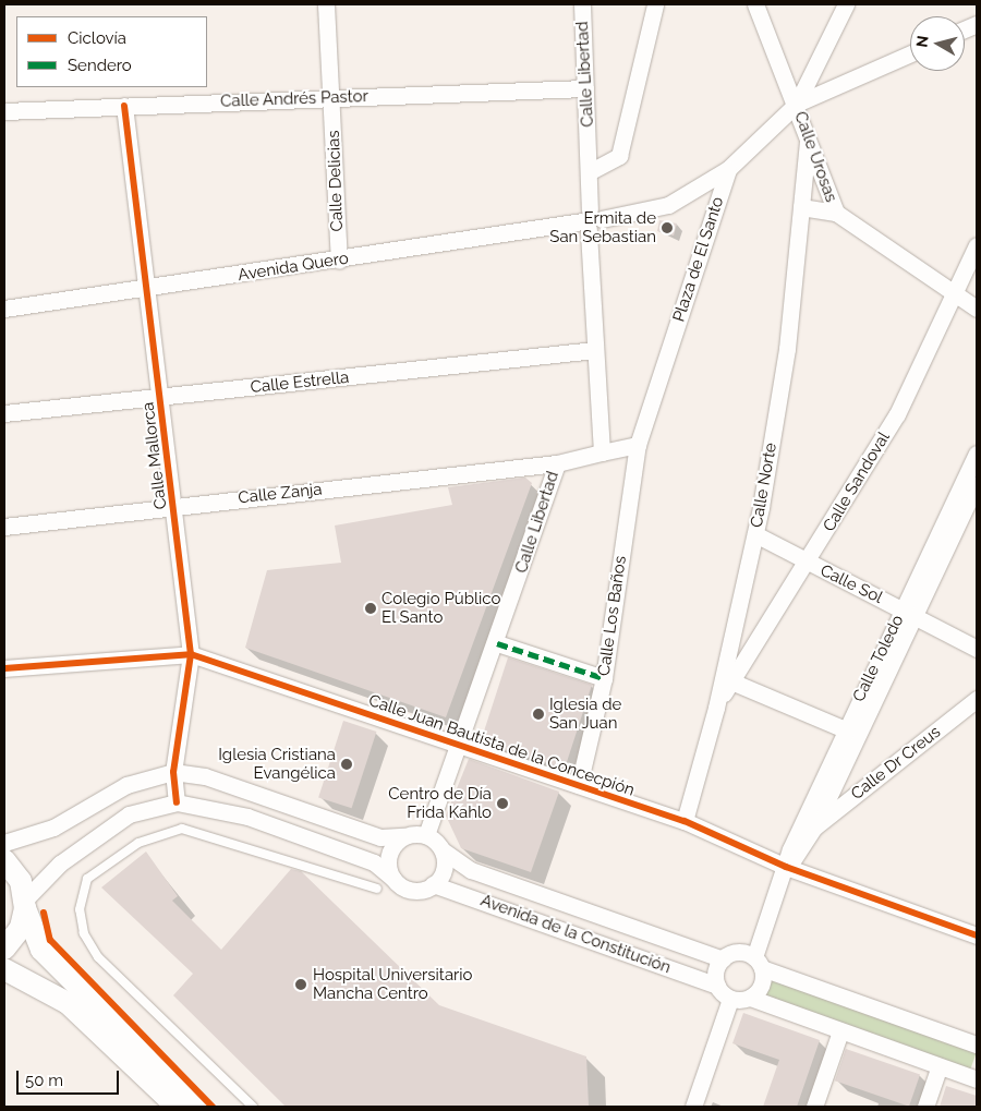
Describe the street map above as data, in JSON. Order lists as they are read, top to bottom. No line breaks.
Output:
{"streets":{"street":["Calle Libertad","Calle Andrés Pastor","Calle Urosas","Calle Delicias","Plaza de El Santo","Avenida Quero","Calle Estrella","Calle Mallorca","Calle Sandoval","Calle Norte","Calle Zanja","Calle Sol","Calle Los Baños","Calle Toledo","Calle Juan Bautista de la Concecpión","Calle Dr Creus","Avenida de la Constitución"]},"crossings":[["Calle Libertad","Calle Andrés Pastor"],["Calle Libertad","Plaza de El Santo"],["Calle Libertad","Avenida Quero"],["Calle Libertad","Calle Estrella"],["Calle Libertad","Calle Zanja"],["Calle Libertad","Calle Juan Bautista de la Concecpión"],["Calle Libertad","Avenida de la Constitución"],["Calle Andrés Pastor","Calle Delicias"],["Calle Andrés Pastor","Calle Mallorca"],["Calle Urosas","Calle Sandoval"],["Calle Urosas","Calle Norte"],["Calle Delicias","Avenida Quero"],["Plaza de El Santo","Avenida Quero"],["Plaza de El Santo","Calle Los Baños"],["Avenida Quero","Calle Mallorca"],["Calle Estrella","Calle Mallorca"],["Calle Mallorca","Calle Zanja"],["Calle Mallorca","Calle Juan Bautista de la Concecpión"],["Calle Sandoval","Calle Norte"],["Calle Sandoval","Calle Sol"],["Calle Norte","Calle Sol"],["Calle Norte","Calle Juan Bautista de la Concecpión"],["Calle Sol","Calle Toledo"],["Calle Los Baños","Calle Juan Bautista de la Concecpión"],["Calle Toledo","Calle Juan Bautista de la Concecpión"],["Calle Toledo","Calle Dr Creus"],["Calle Toledo","Avenida de la Constitución"]],"places":["Ermita de San Sebastian","Colegio Público El Santo","Iglesia de San Juan","Iglesia Cristiana Evangélica","Centro de Día Frida Kahlo","Hospital Universitario Mancha Centro"],"legend":["Ciclovía","Sendero"],"scale_bar":"50 m","north":"left"}
